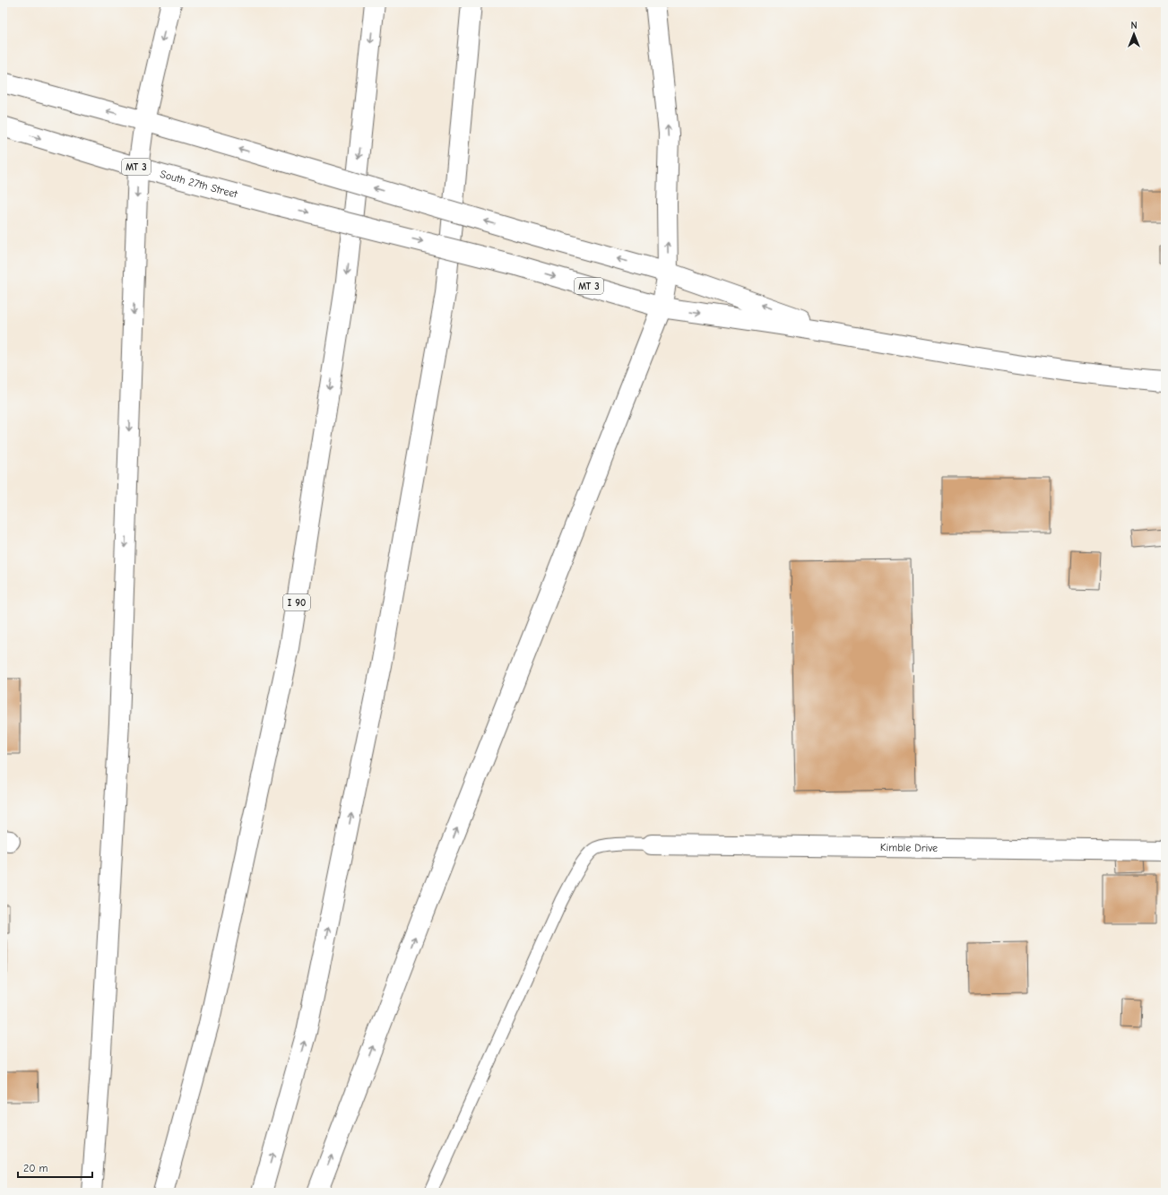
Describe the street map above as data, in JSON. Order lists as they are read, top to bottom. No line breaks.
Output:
{"streets":{"main road":["MT 3","South 27th Street","I 90","Kimble Drive"]},"scale_bar":"20 m","north":"top"}
